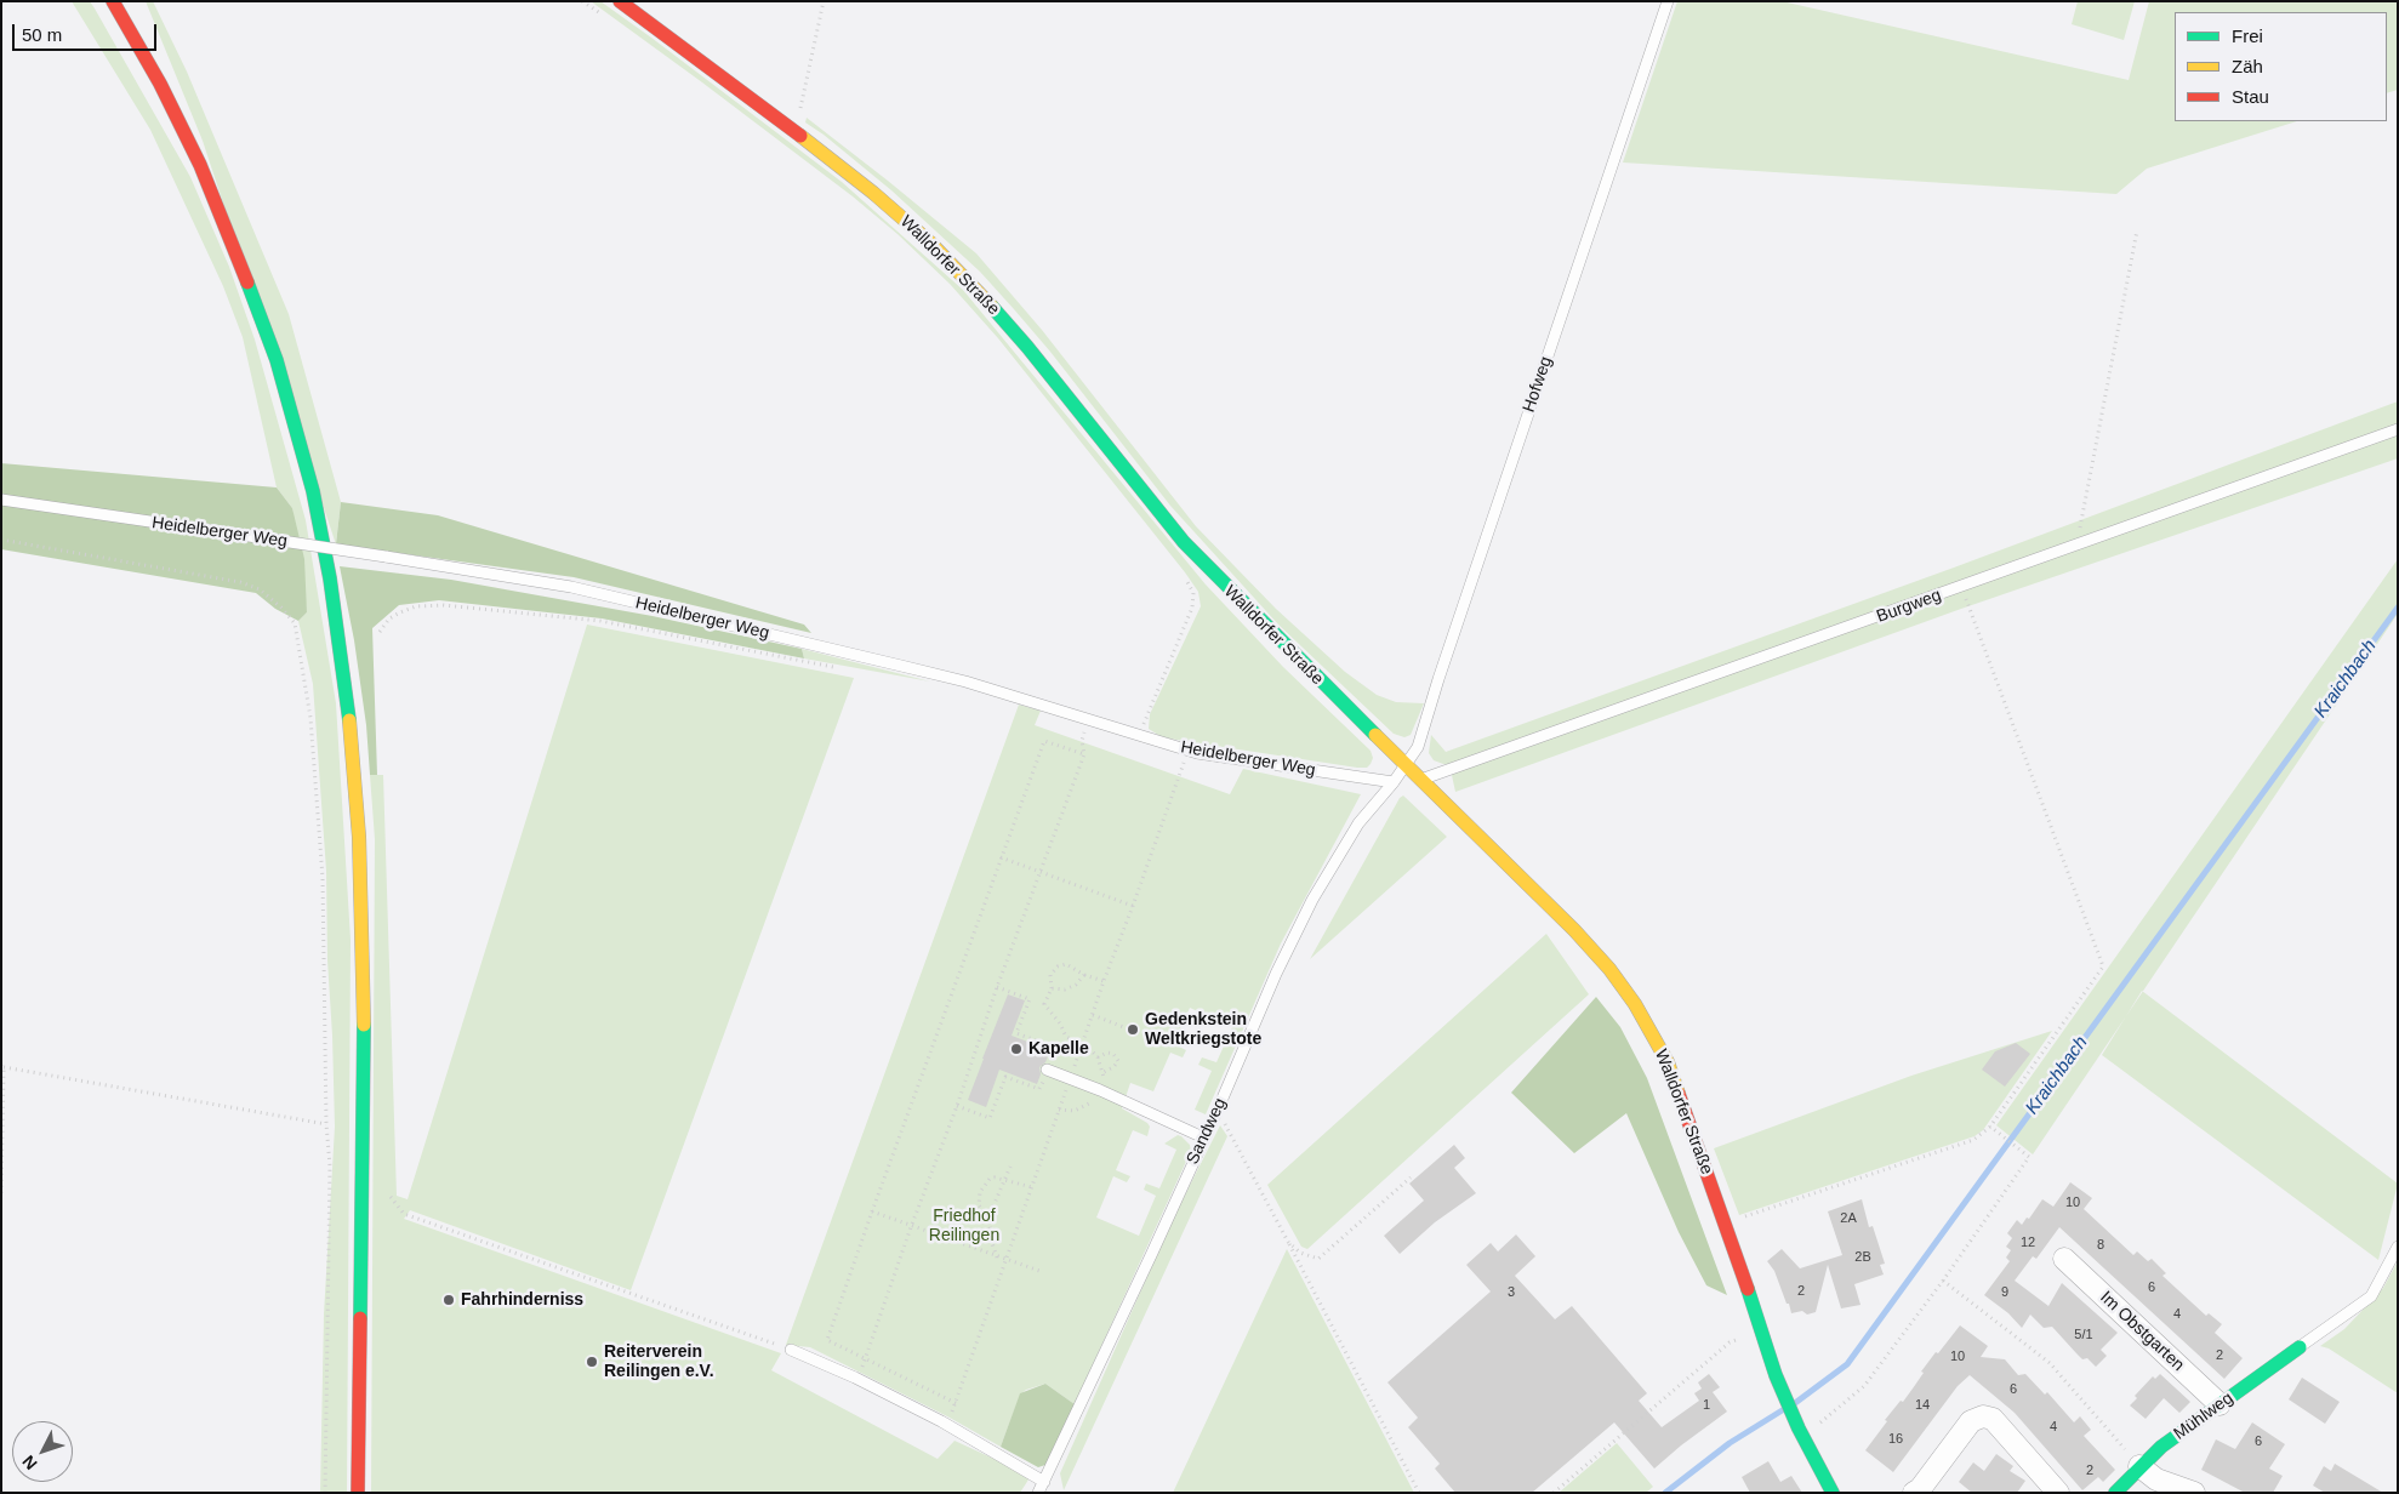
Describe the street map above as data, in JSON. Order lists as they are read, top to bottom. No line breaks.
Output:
{"streets":{"street":["Walldorfer Straße","Im Obstgarten","Mühlweg"],"lane":["Hofweg","Heidelberger Weg","Burgweg","Sandweg"]},"crossings":[["Walldorfer Straße","Hofweg"],["Walldorfer Straße","Burgweg"],["Hofweg","Heidelberger Weg"],["Hofweg","Sandweg"],["Heidelberger Weg","Sandweg"],["Im Obstgarten","Mühlweg"]],"water":["Kraichbach"],"parks":["Friedhof Reilingen"],"places":["Gedenkstein Weltkriegstote","Kapelle","Fahrhinderniss","Reiterverein Reilingen e.V."],"house_numbers":["10","2A","12","8","2B","6","2","3","9","4","5/1","2","10","6","1","14","4","16","6","2"],"legend":["Frei","Zäh","Stau"],"scale_bar":"50 m","north":"bottom left"}
